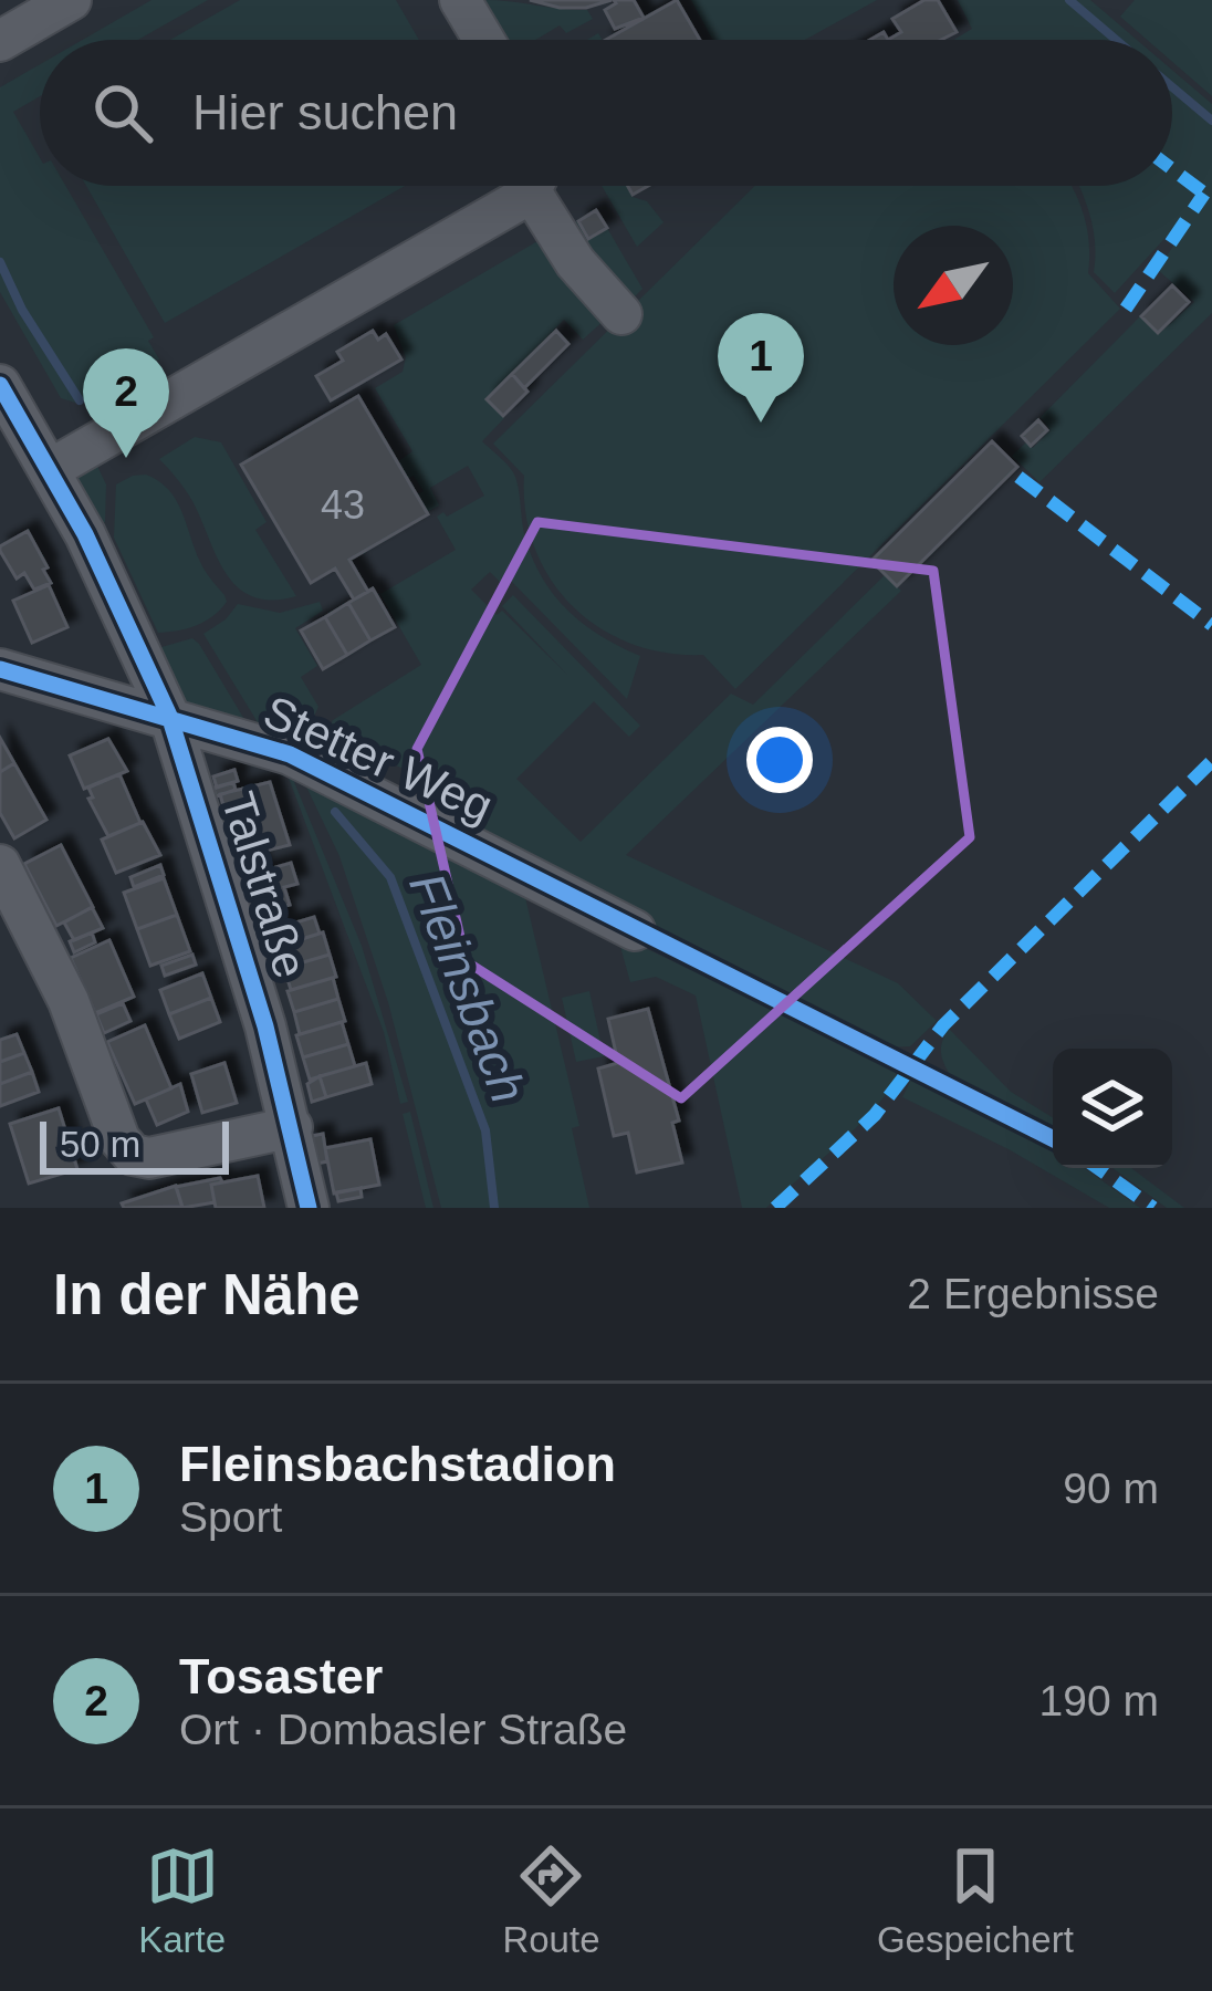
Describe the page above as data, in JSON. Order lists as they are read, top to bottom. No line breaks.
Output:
{"streets":{"street":["Stetter Weg","Talstraße"]},"crossings":[["Stetter Weg","Talstraße"]],"water":["Fleinsbach"],"house_numbers":["43"],"scale_bar":"50 m","north":"bottom left","page":{"search":"Hier suchen","pins":["1","2"],"scale":"50 m","heading":["In der Nähe","2 Ergebnisse"],"list":[{"mark":"1","name":"Fleinsbachstadion","note":"Sport","value":"90 m"},{"mark":"2","name":"Tosaster","note":"Ort · Dombasler Straße","value":"190 m"}],"nav":["Karte","Route","Gespeichert"]}}
